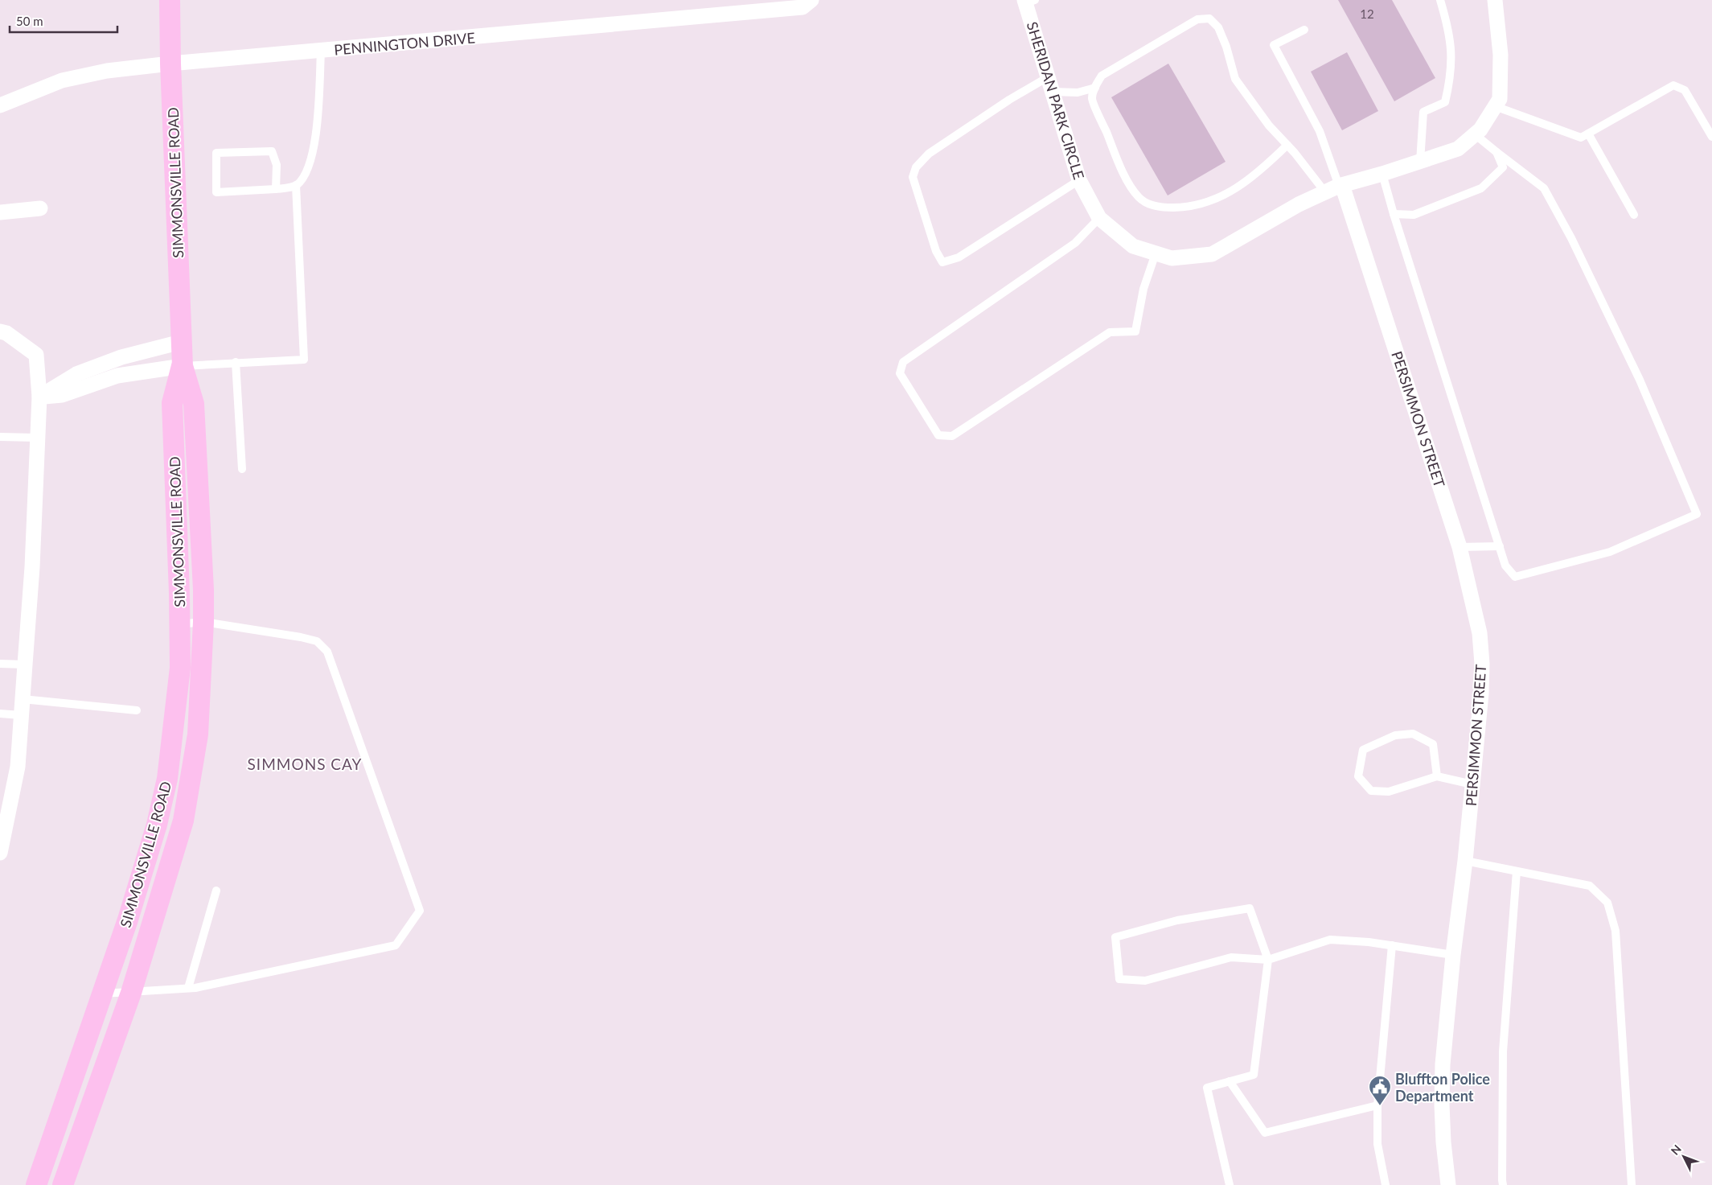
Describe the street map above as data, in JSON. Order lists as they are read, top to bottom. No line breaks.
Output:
{"streets":{"street":["PENNINGTON DRIVE","SHERIDAN PARK CIRCLE","SIMMONSVILLE ROAD","PERSIMMON STREET"]},"crossings":[["PENNINGTON DRIVE","SIMMONSVILLE ROAD"],["SHERIDAN PARK CIRCLE","PERSIMMON STREET"]],"districts":["SIMMONS CAY"],"places":{"public building":["Bluffton Police Department"]},"house_numbers":["12"],"scale_bar":"50 m","north":"top left"}
